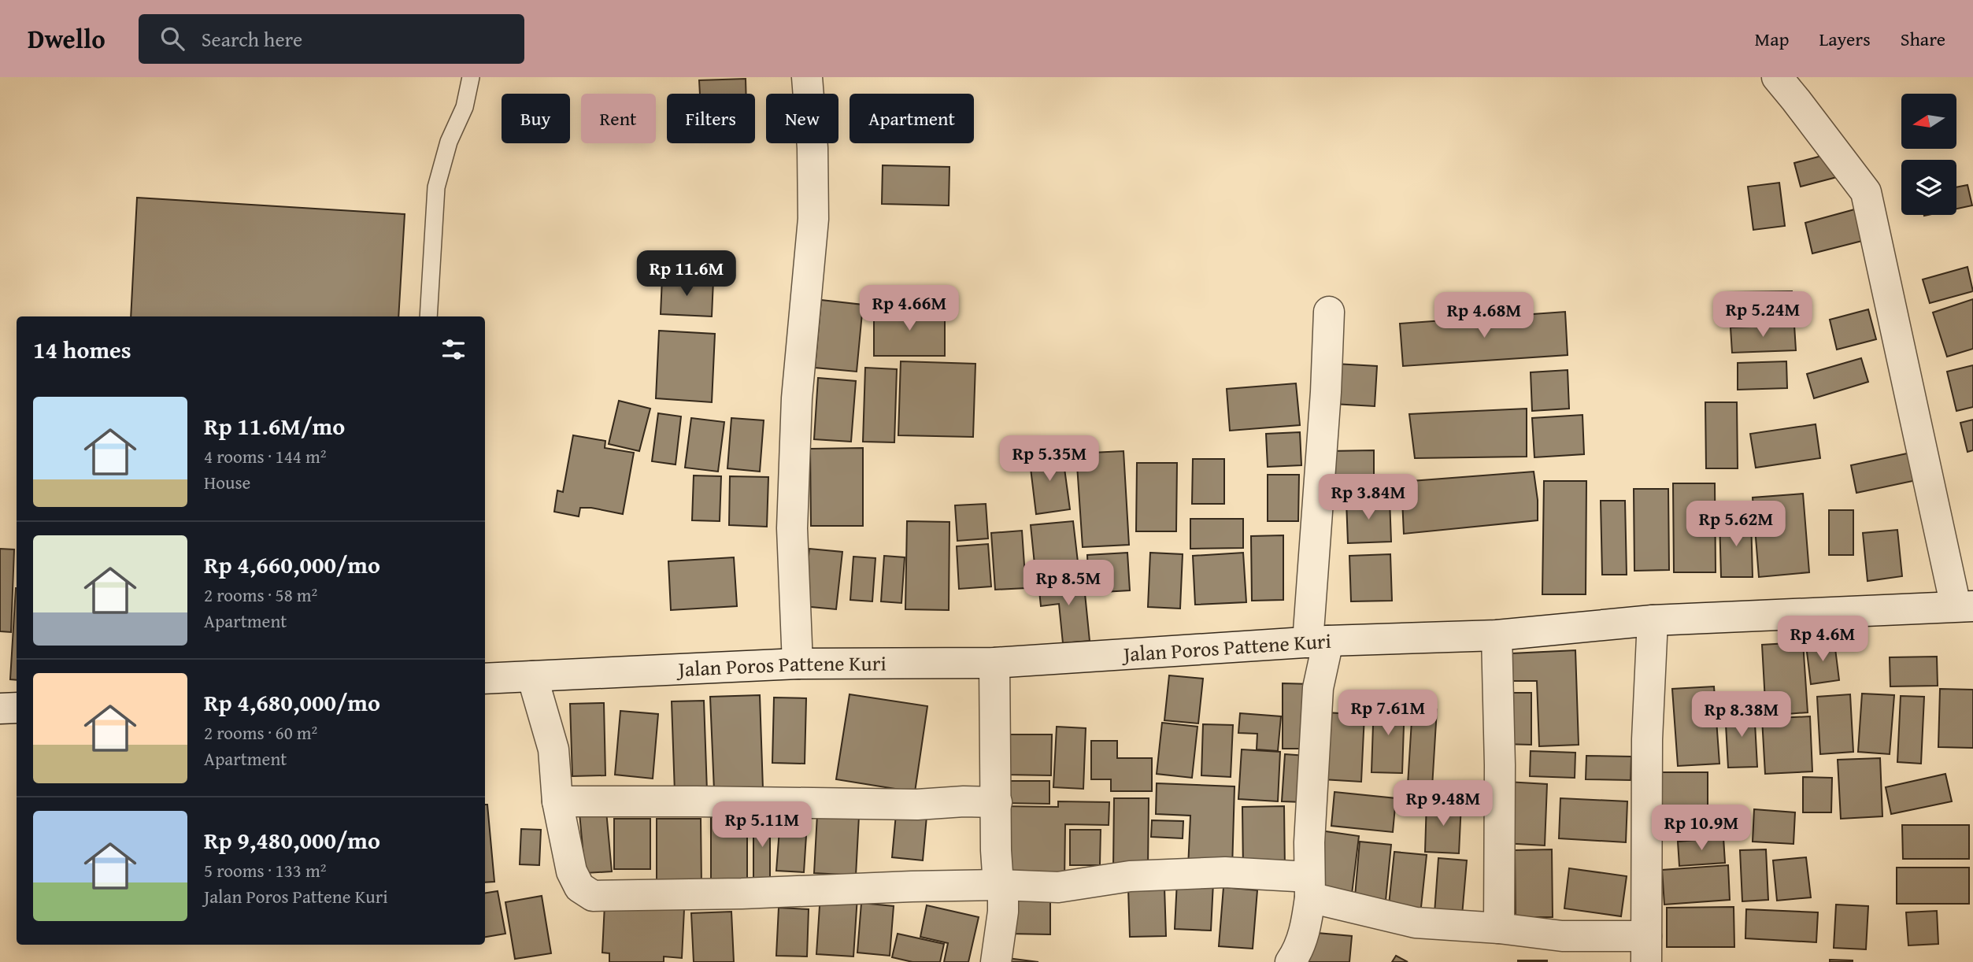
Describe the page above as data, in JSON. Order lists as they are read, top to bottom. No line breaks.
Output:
{"streets":{"street":["Jalan Poros Pattene Kuri"]},"north":"left","page":{"header":"Dwello","search":"Search here","nav":["Map","Layers","Share"],"chip":["Buy","Rent","Filters","New","Apartment"],"price":["Rp 11.6M","Rp 4.66M","Rp 5.24M","Rp 4.68M","Rp 5.35M","Rp 3.84M","Rp 5.62M","Rp 8.5M","Rp 4.6M","Rp 7.61M","Rp 8.38M","Rp 9.48M","Rp 5.11M","Rp 10.9M"],"heading":"14 homes","list":[{"name":"Rp 11.6M/mo","note":"4 rooms · 144 m² · House"},{"name":"Rp 4,660,000/mo","note":"2 rooms · 58 m² · Apartment"},{"name":"Rp 4,680,000/mo","note":"2 rooms · 60 m² · Apartment"},{"name":"Rp 9,480,000/mo","note":"5 rooms · 133 m² · Jalan Poros Pattene Kuri"}]}}
